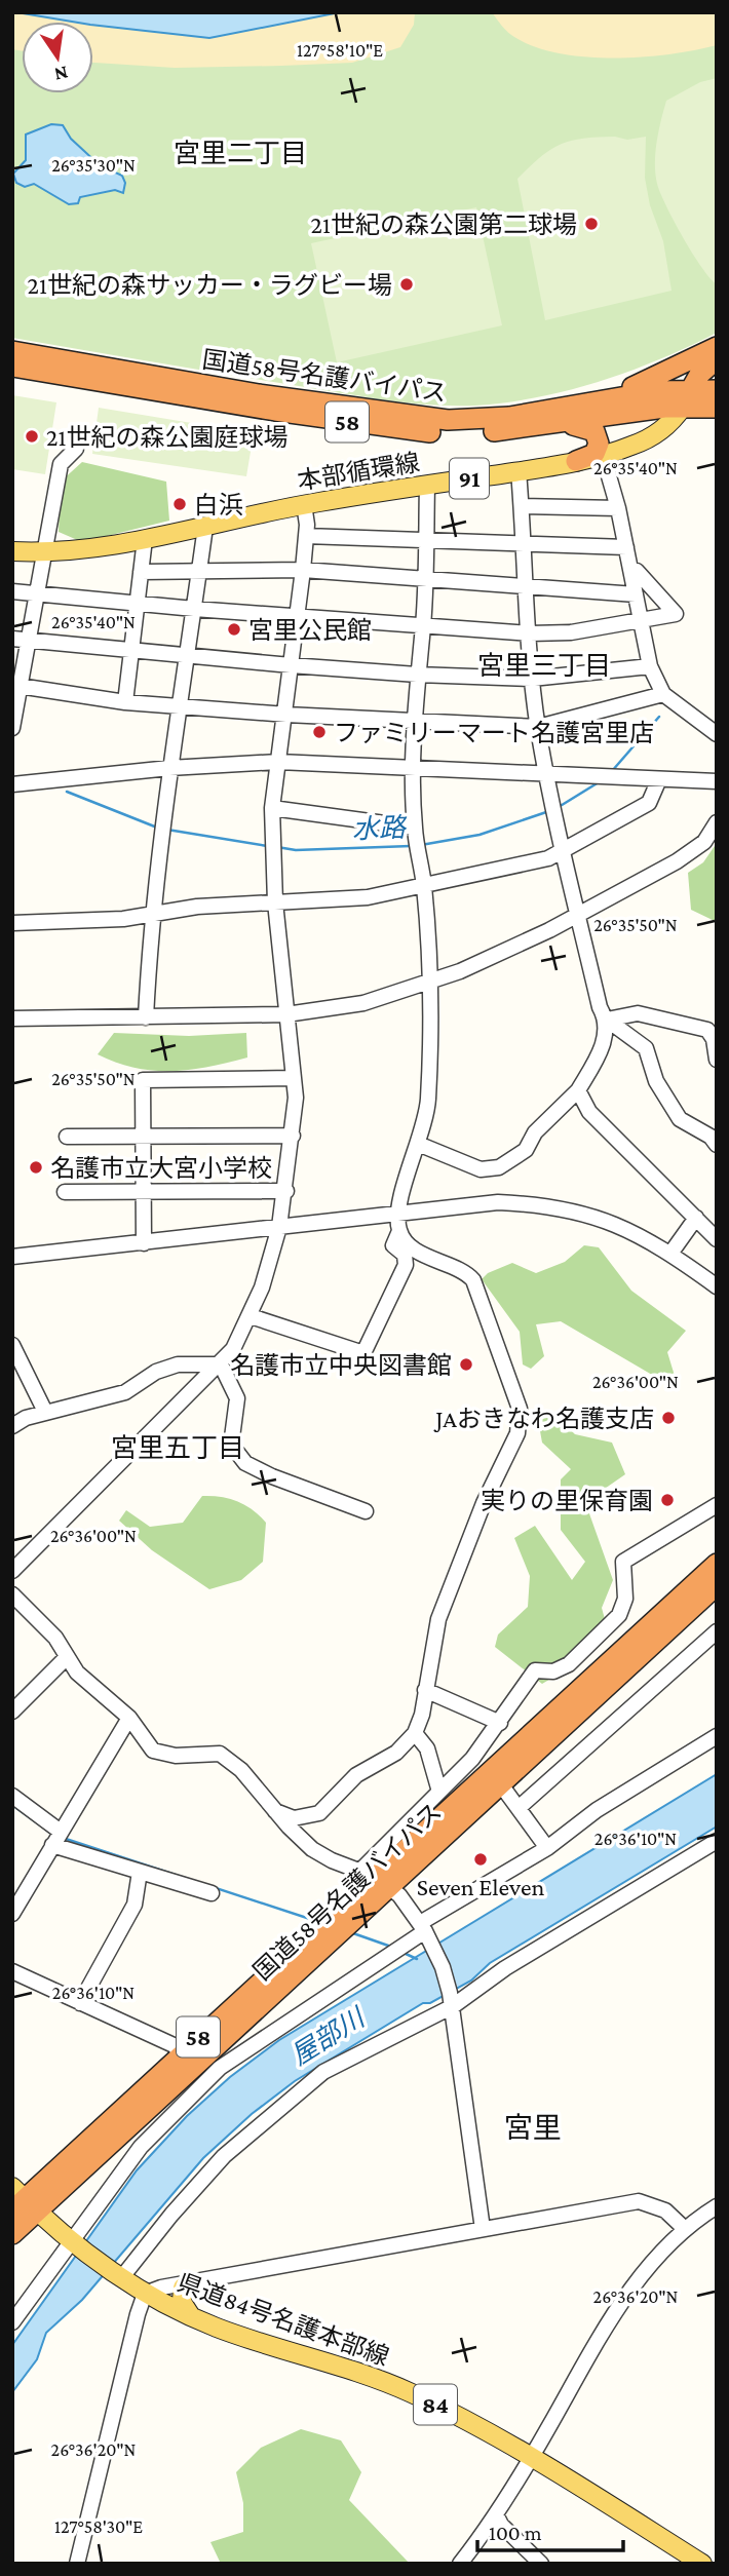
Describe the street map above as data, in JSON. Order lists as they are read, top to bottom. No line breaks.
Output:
{"streets":{"highway":["国道58号名護バイパス","58","本部循環線"],"main road":["91","県道84号名護本部線","84"]},"crossings":[["国道58号名護バイパス","本部循環線"],["国道58号名護バイパス","県道84号名護本部線"]],"districts":["宮里二丁目","宮里三丁目","宮里五丁目","宮里"],"water":["水路","屋部川"],"places":["21世紀の森公園第二球場","21世紀の森サッカー・ラグビー場","21世紀の森公園庭球場","白浜","宮里公民館","ファミリーマート名護宮里店","名護市立大宮小学校","名護市立中央図書館","JAおきなわ名護支店","実りの里保育園","Seven Eleven"],"scale_bar":"100 m","north":"bottom","coordinates":["127°58'10\"E","26°35'30\"N","26°35'40\"N","26°35'50\"N","26°36'00\"N","26°36'10\"N","26°36'20\"N","127°58'30\"E"]}
